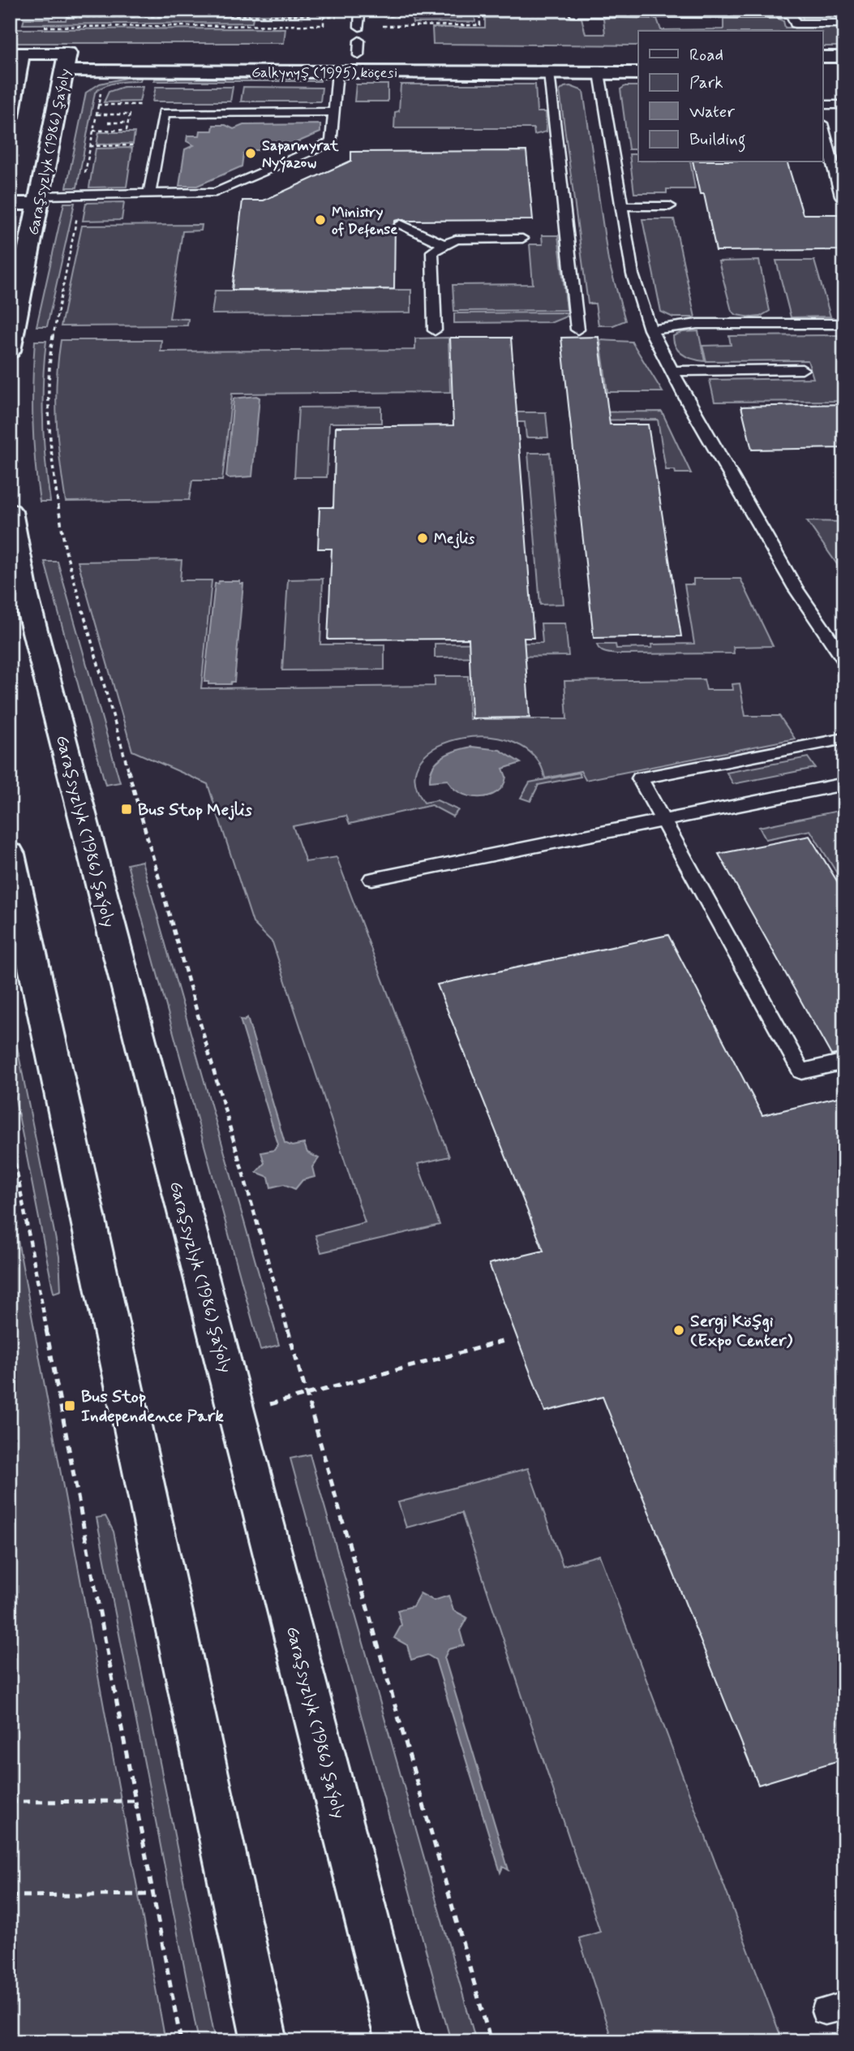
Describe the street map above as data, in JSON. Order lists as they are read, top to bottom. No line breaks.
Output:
{"streets":{"main road":["Galkynyş (1995) köçesi","Garaşsyzlyk (1986) şaýoly"]},"crossings":[["Galkynyş (1995) köçesi","Garaşsyzlyk (1986) şaýoly"]],"places":{"other":["Saparmyrat Nyýazow","Ministry of Defense","Mejlis","Sergi Köşgi (Expo Center)"],"transit":["Bus Stop Mejlis","Bus Stop Independence Park"]},"legend":["Road","Park","Water","Building"]}
